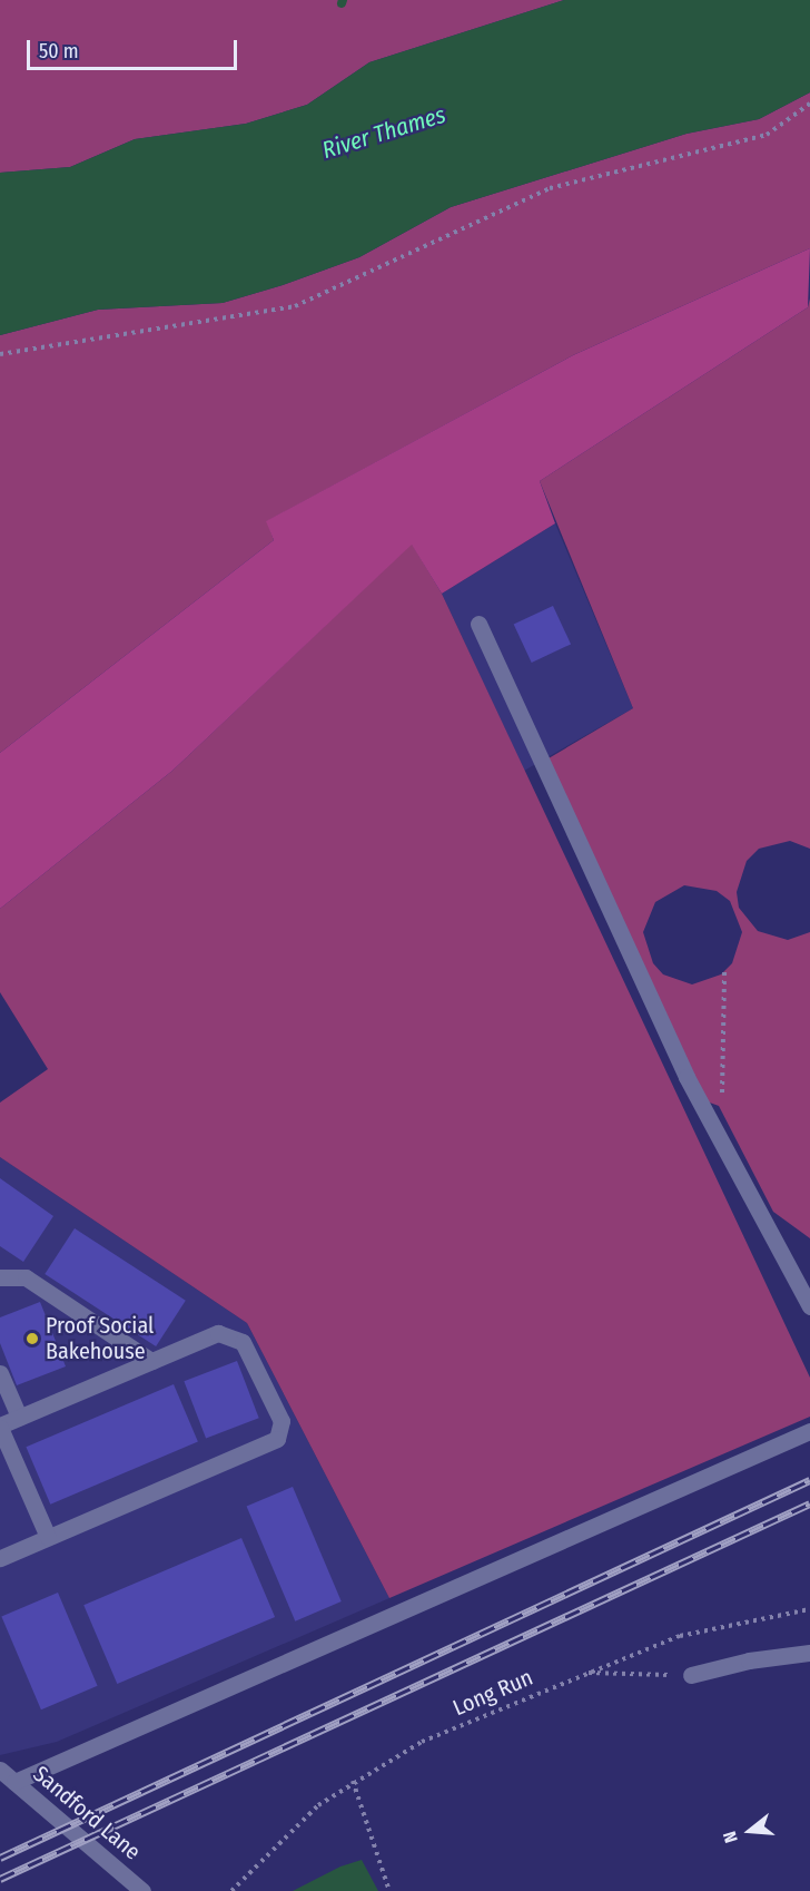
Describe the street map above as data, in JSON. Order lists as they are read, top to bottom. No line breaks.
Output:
{"streets":{"street":["Sandford Lane"],"path":["Long Run"]},"water":["River Thames"],"places":["Proof Social Bakehouse"],"scale_bar":"50 m","north":"left"}
